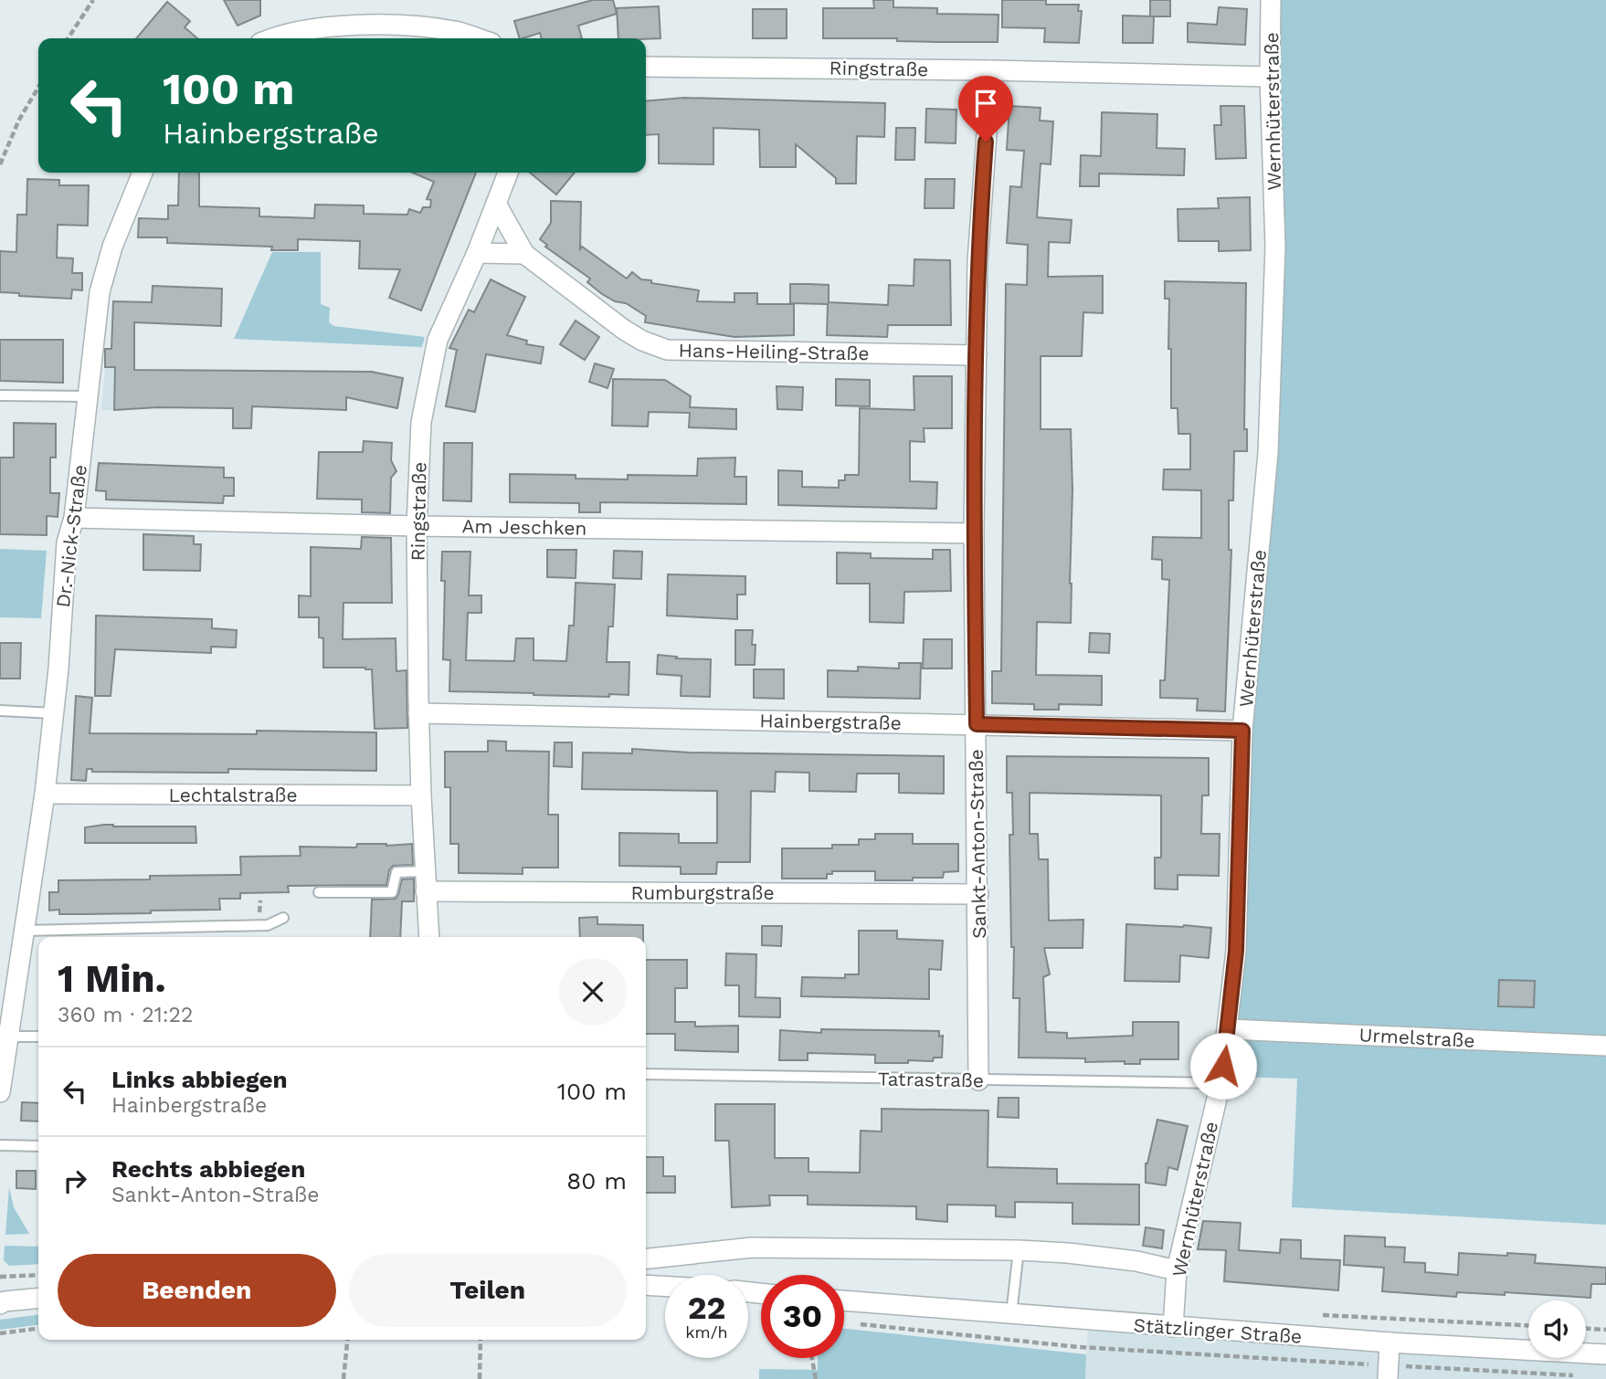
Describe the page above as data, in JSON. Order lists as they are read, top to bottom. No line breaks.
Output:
{"streets":{"street":["Ringstraße","Wernhüterstraße","Hans-Heiling-Straße","Am Jeschken","Dr.-Nick-Straße","Hainbergstraße","Lechtalstraße","Sankt-Anton-Straße","Rumburgstraße","Urmelstraße","Stätzlinger Straße"],"lane":["Tatrastraße"]},"crossings":[["Ringstraße","Wernhüterstraße"],["Ringstraße","Hans-Heiling-Straße"],["Ringstraße","Am Jeschken"],["Ringstraße","Hainbergstraße"],["Ringstraße","Lechtalstraße"],["Ringstraße","Sankt-Anton-Straße"],["Ringstraße","Rumburgstraße"],["Wernhüterstraße","Hainbergstraße"],["Wernhüterstraße","Urmelstraße"],["Wernhüterstraße","Tatrastraße"],["Wernhüterstraße","Stätzlinger Straße"],["Hans-Heiling-Straße","Sankt-Anton-Straße"],["Am Jeschken","Dr.-Nick-Straße"],["Am Jeschken","Sankt-Anton-Straße"],["Dr.-Nick-Straße","Lechtalstraße"],["Hainbergstraße","Sankt-Anton-Straße"],["Sankt-Anton-Straße","Rumburgstraße"],["Sankt-Anton-Straße","Tatrastraße"]],"page":{"turn":["100 m","Hainbergstraße"],"heading":["1 Min.","360 m · 21:22"],"list":[{"name":"Links abbiegen","note":"Hainbergstraße","value":"100 m"},{"name":"Rechts abbiegen","note":"Sankt-Anton-Straße","value":"80 m"}],"buttons":["Beenden","Teilen"],"speed":"22 km/h","limit":"30"}}
